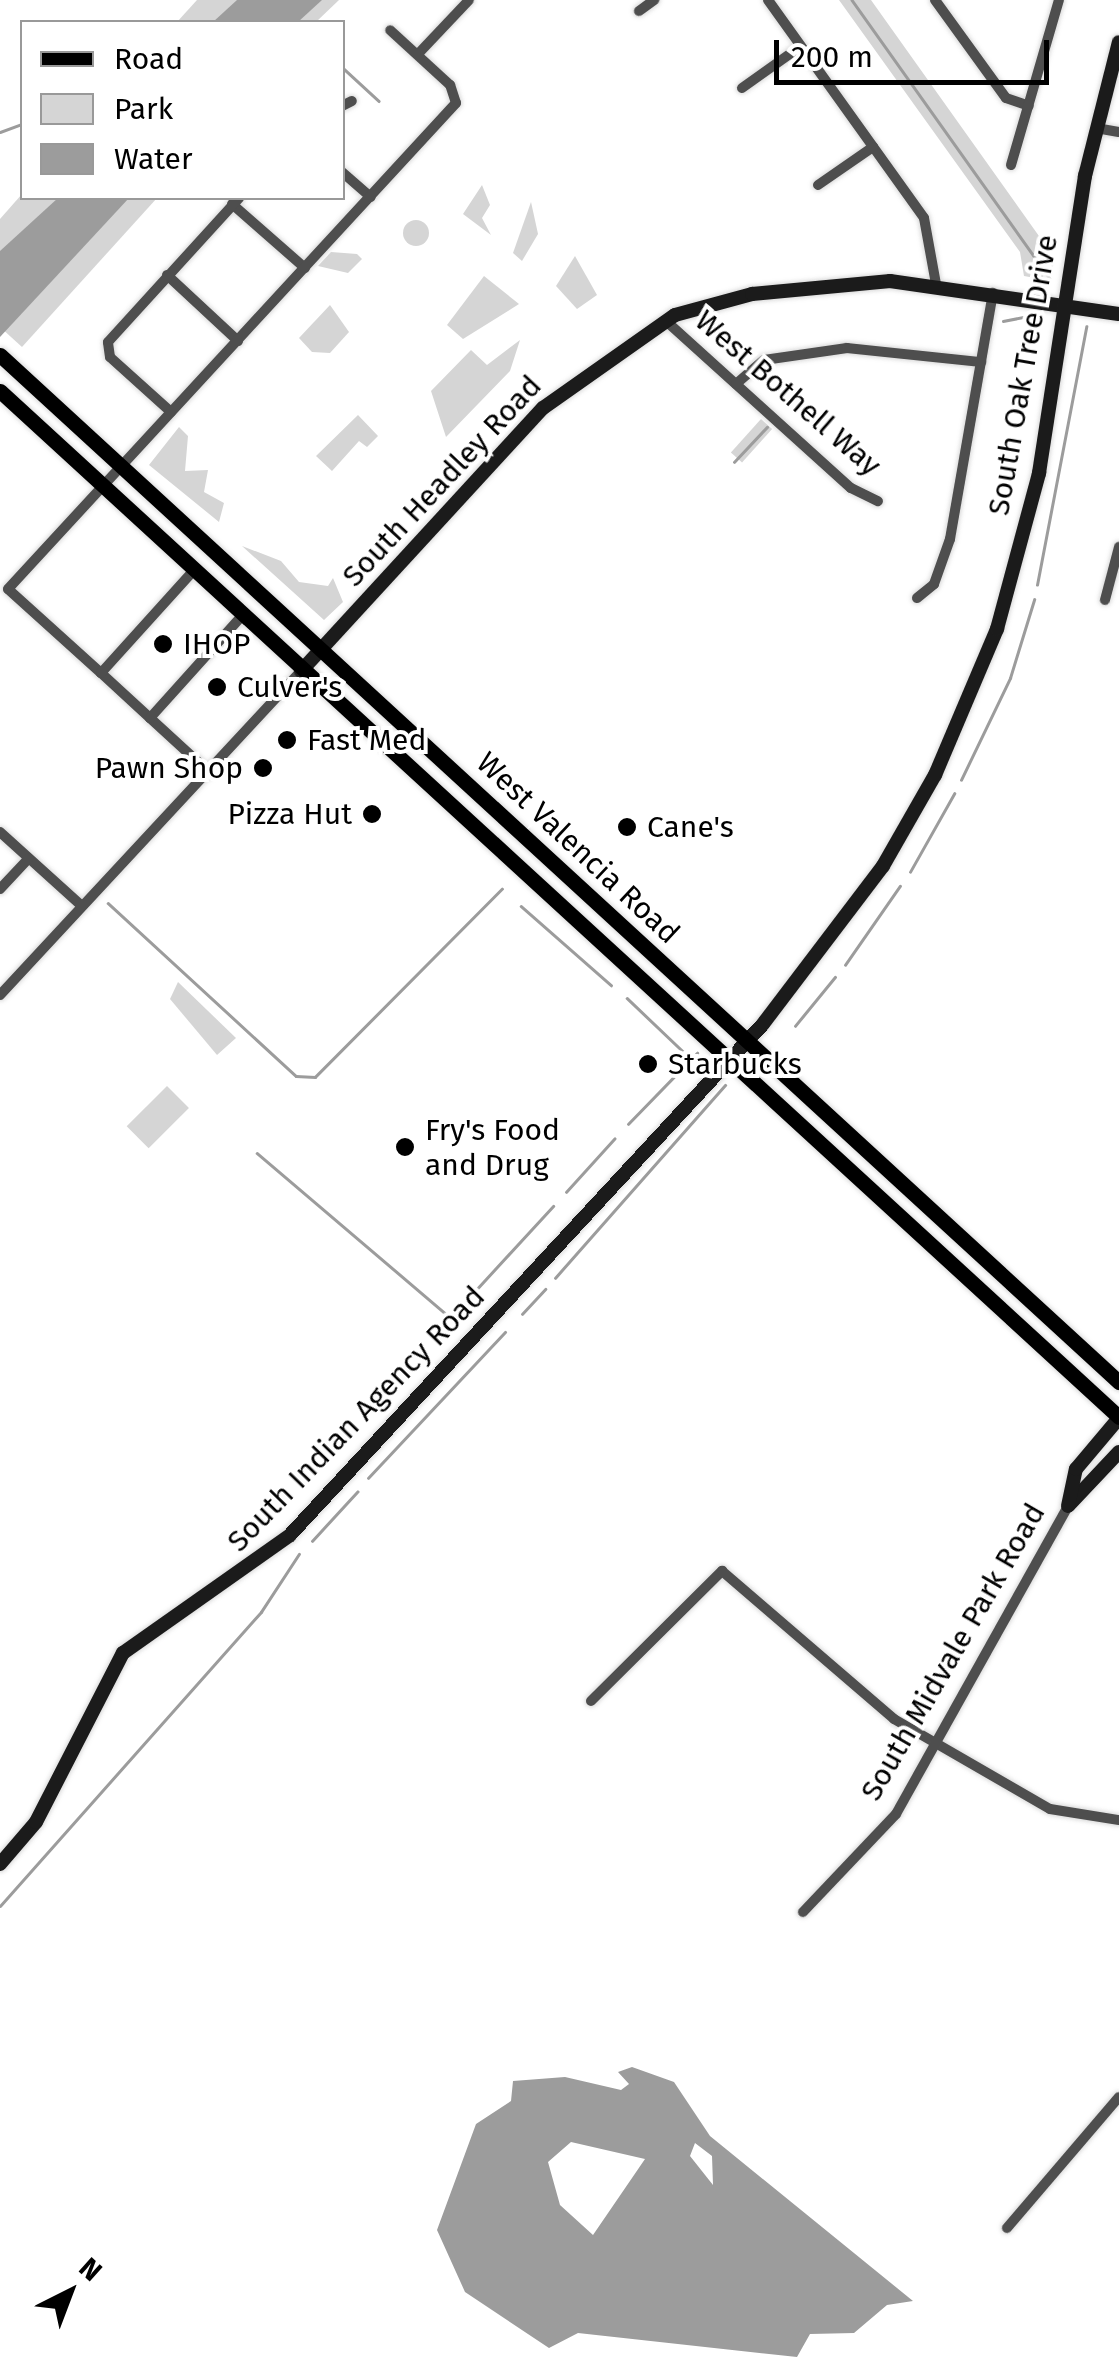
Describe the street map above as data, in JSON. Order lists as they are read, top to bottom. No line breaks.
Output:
{"streets":{"main road":["West Valencia Road"],"street":["South Oak Tree Drive","West Bothell Way","South Headley Road","South Indian Agency Road","South Midvale Park Road"]},"crossings":[["South Oak Tree Drive","South Headley Road"],["South Oak Tree Drive","West Valencia Road"],["South Oak Tree Drive","South Indian Agency Road"],["West Bothell Way","South Headley Road"],["South Headley Road","West Valencia Road"],["West Valencia Road","South Indian Agency Road"],["West Valencia Road","South Midvale Park Road"]],"places":["IHOP","Culver's","Fast Med","Pawn Shop","Pizza Hut","Cane's","Starbucks","Fry's Food and Drug"],"legend":["Road","Park","Water"],"scale_bar":"200 m","north":"top right"}
